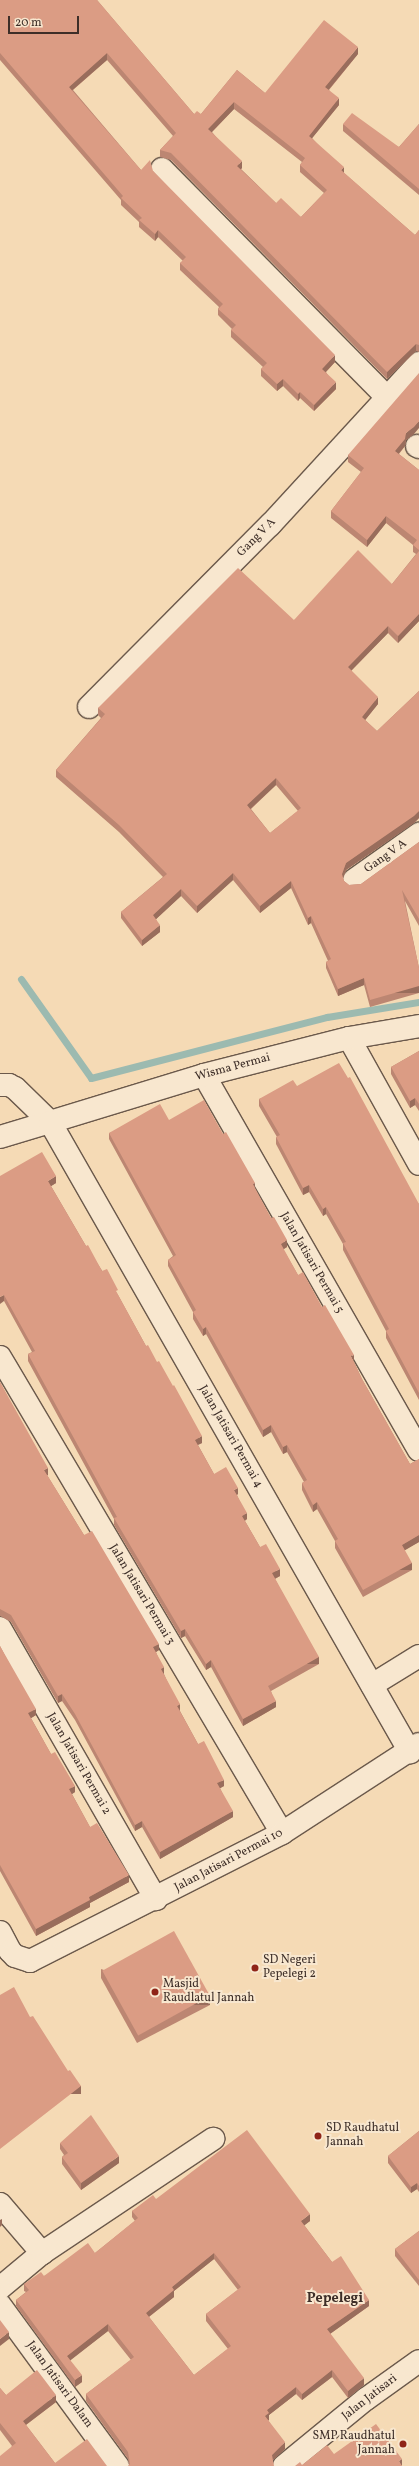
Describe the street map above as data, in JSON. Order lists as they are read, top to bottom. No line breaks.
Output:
{"streets":{"street":["Gang V A","Wisma Permai","Jalan Jatisari Permai 5","Jalan Jatisari Permai 4","Jalan Jatisari Permai 3","Jalan Jatisari Permai 2","Jalan Jatisari Permai 10","Jalan Jatisari Dalam","Jalan Jatisari"]},"crossings":[["Wisma Permai","Jalan Jatisari Permai 5"],["Wisma Permai","Jalan Jatisari Permai 4"],["Jalan Jatisari Permai 4","Jalan Jatisari Permai 10"],["Jalan Jatisari Permai 3","Jalan Jatisari Permai 10"],["Jalan Jatisari Permai 2","Jalan Jatisari Permai 10"]],"districts":["Pepelegi"],"places":["SD Negeri Pepelegi 2","Masjid Raudlatul Jannah","SD Raudhatul Jannah","SMP Raudhatul Jannah"],"scale_bar":"20 m"}
